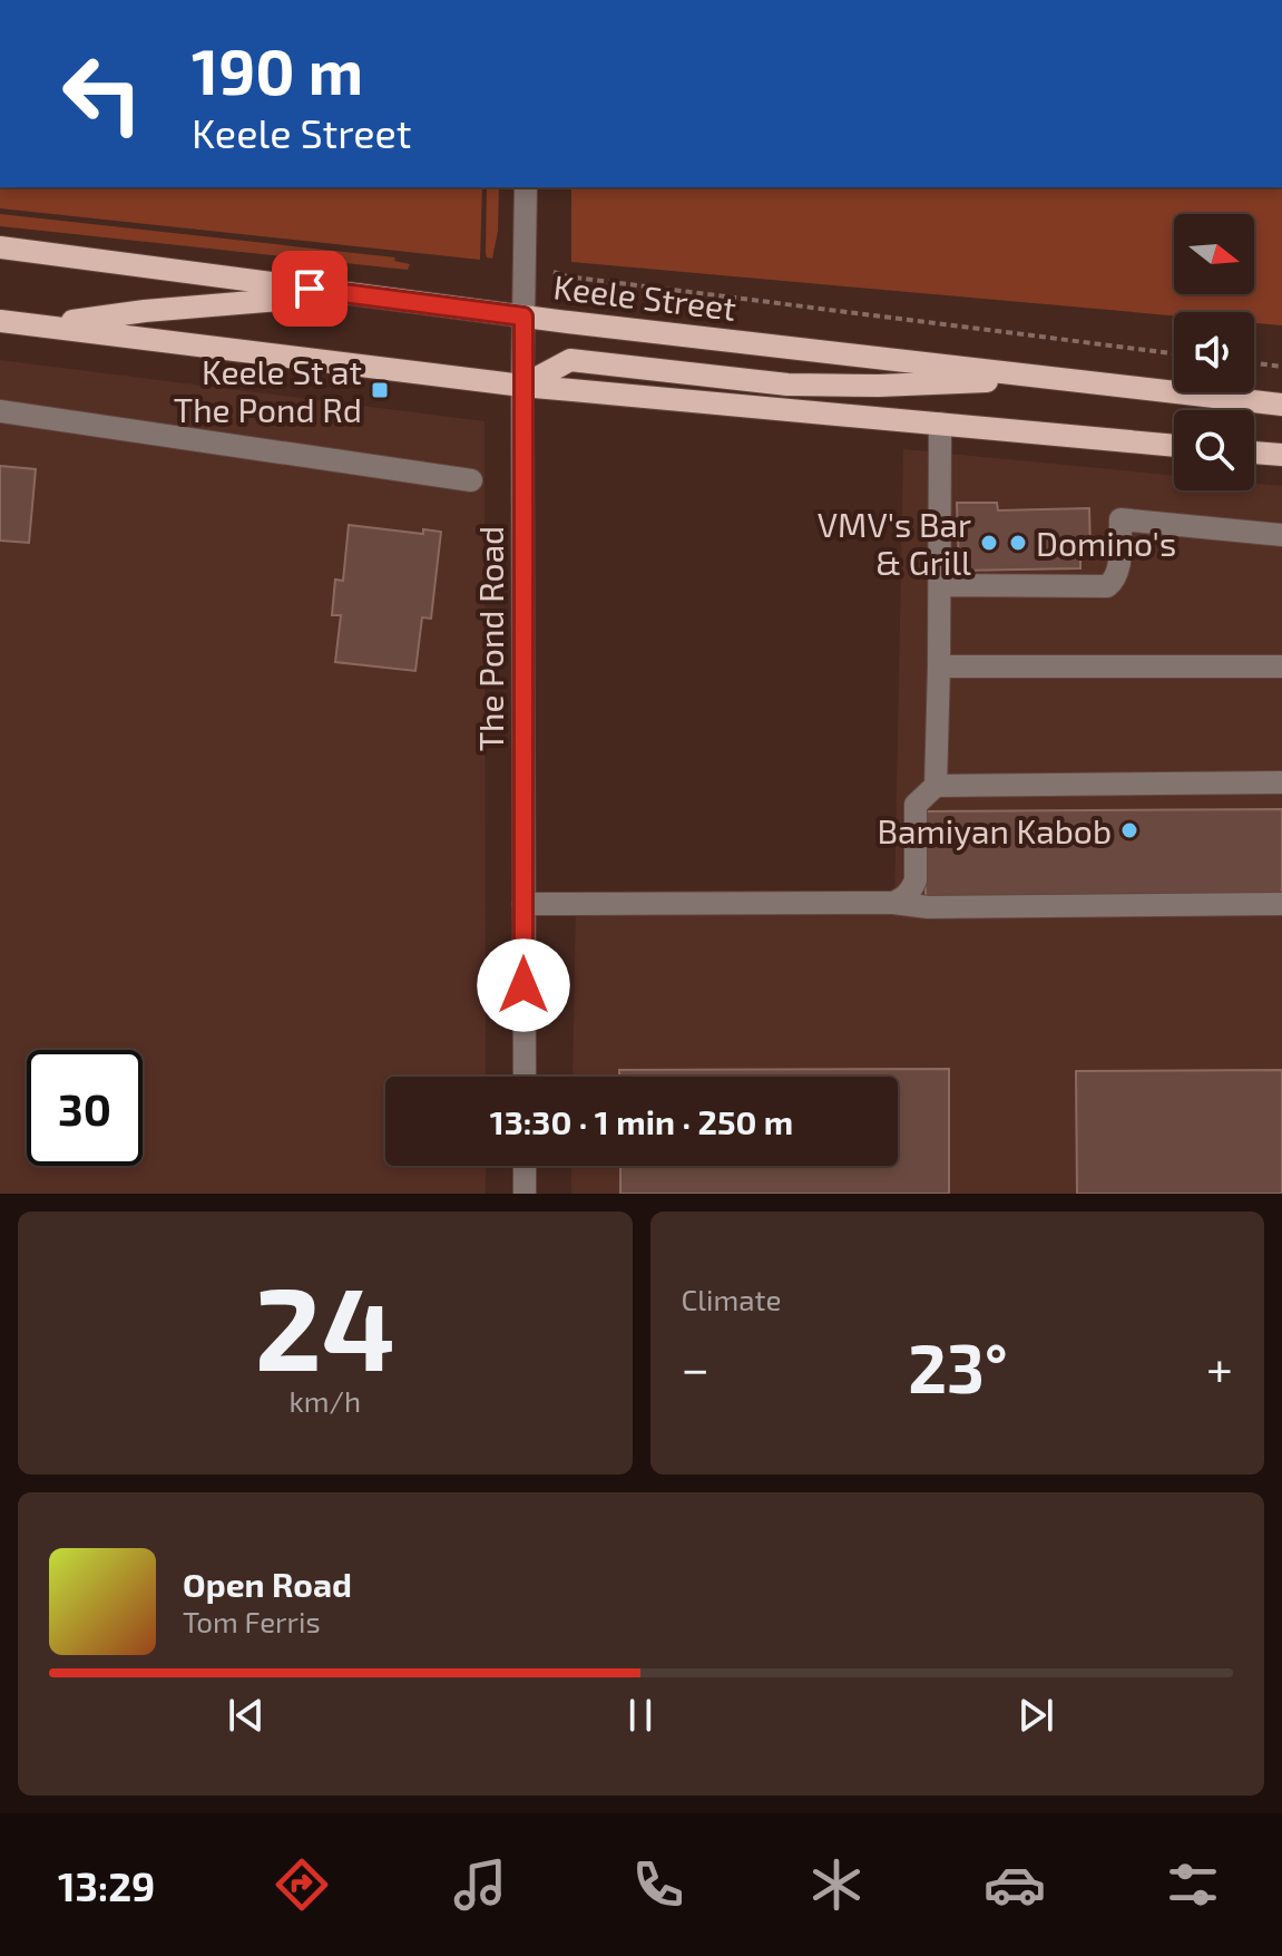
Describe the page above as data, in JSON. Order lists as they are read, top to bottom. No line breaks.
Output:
{"streets":{"main road":["Keele Street"],"street":["The Pond Road"]},"crossings":[["Keele Street","The Pond Road"]],"places":{"transit":["Keele St at The Pond Rd"],"other":["VMV's Bar & Grill","Domino's","Bamiyan Kabob"]},"north":"right","page":{"turn":["190 m","Keele Street"],"limit":"30","trip":"13:30 · 1 min · 250 m","tile":[["24","km/h"],"Climate"],"heat":["−","23°","+"],"song":["Open Road","Tom Ferris"],"tabs":"13:29"}}
